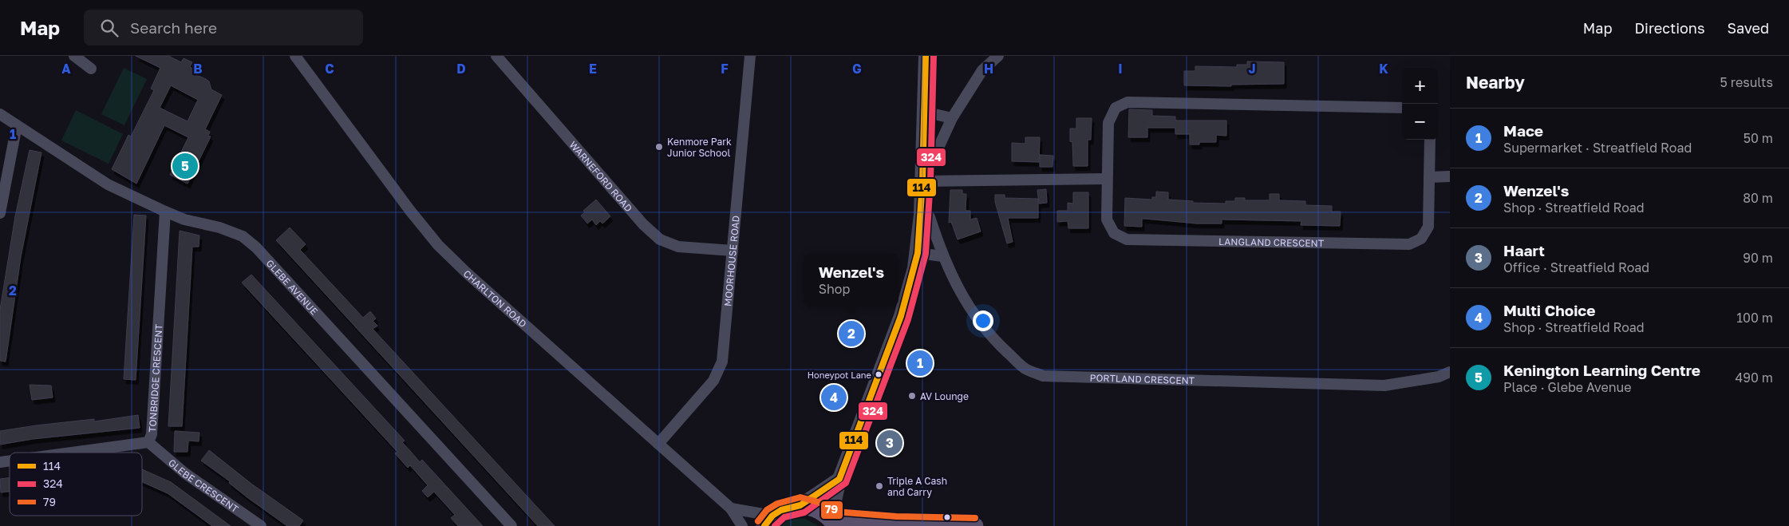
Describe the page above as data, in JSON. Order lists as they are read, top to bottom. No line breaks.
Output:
{"streets":{"street":["WARNEFORD ROAD","LANGLAND CRESCENT","MOORHOUSE ROAD","GLEBE AVENUE","CHARLTON ROAD","TONBRIDGE CRESCENT","PORTLAND CRESCENT","GLEBE CRESCENT"]},"crossings":[["WARNEFORD ROAD","MOORHOUSE ROAD"],["MOORHOUSE ROAD","CHARLTON ROAD"],["GLEBE AVENUE","TONBRIDGE CRESCENT"],["TONBRIDGE CRESCENT","GLEBE CRESCENT"]],"places":["Kenmore Park Junior School","Honeypot Lane","AV Lounge","Triple A Cash and Carry"],"lines":["transit line 114","transit line 324","transit line 79"],"legend":["114","324","79"],"page":{"header":"Map","search":"Search here","nav":["Map","Directions","Saved"],"heading":["Nearby","5 results"],"map_buttons":["+","−"],"list":[{"mark":"1","name":"Mace","note":"Supermarket · Streatfield Road","value":"50 m"},{"mark":"2","name":"Wenzel's","note":"Shop · Streatfield Road","value":"80 m"},{"mark":"3","name":"Haart","note":"Office · Streatfield Road","value":"90 m"},{"mark":"4","name":"Multi Choice","note":"Shop · Streatfield Road","value":"100 m"},{"mark":"5","name":"Kenington Learning Centre","note":"Place · Glebe Avenue","value":"490 m"}],"pins":["5","2","1","4","3"],"popup":["Wenzel's","Shop"]},"grid":{"columns":["A","B","C","D","E","F","G","H","I","J","K"],"rows":["1","2"]}}
